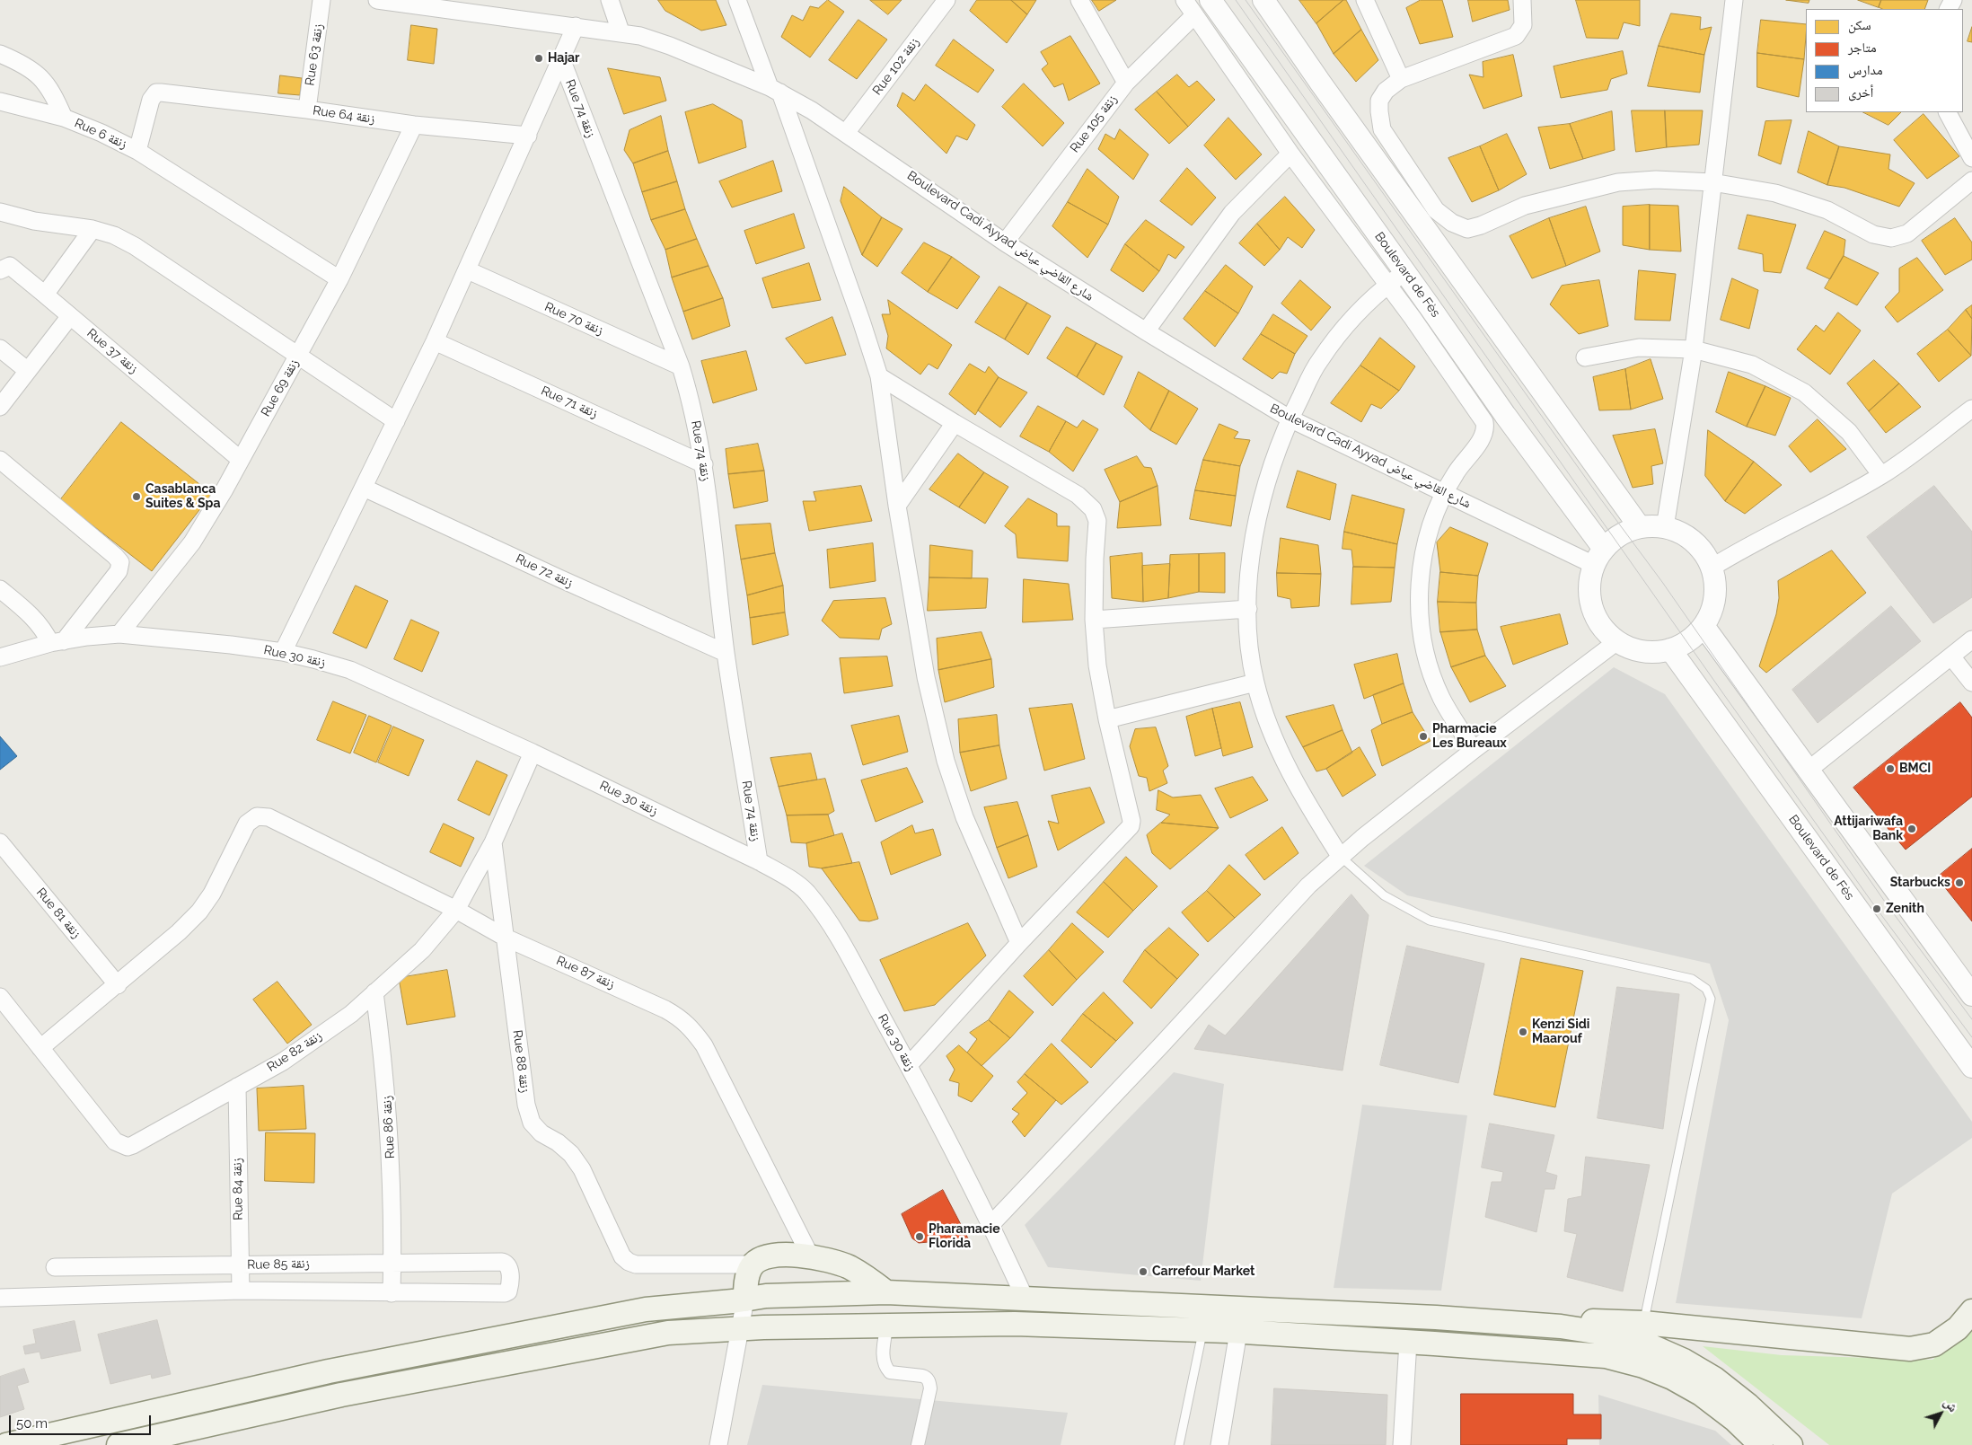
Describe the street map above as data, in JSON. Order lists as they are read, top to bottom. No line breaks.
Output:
{"streets":{"street":["Rue 63 زنقة","Rue 102 زنقة","Rue 74 زنقة","Rue 64 زنقة","Rue 105 زنقة","Rue 6 زنقة","Boulevard Cadi Ayyad شارع القاضي عياض","Boulevard de Fès","Rue 70 زنقة","Rue 37 زنقة","Rue 69 زنقة","Rue 71 زنقة","Rue 72 زنقة","Rue 30 زنقة","Rue 81 زنقة","Rue 87 زنقة","Rue 82 زنقة","Rue 88 زنقة","Rue 86 زنقة","Rue 84 زنقة","Rue 85 زنقة"]},"crossings":[["Rue 63 زنقة","Rue 64 زنقة"],["Rue 102 زنقة","Boulevard Cadi Ayyad شارع القاضي عياض"],["Rue 74 زنقة","Rue 70 زنقة"],["Rue 74 زنقة","Rue 71 زنقة"],["Rue 74 زنقة","Rue 72 زنقة"],["Rue 74 زنقة","Rue 30 زنقة"],["Rue 64 زنقة","Rue 6 زنقة"],["Rue 64 زنقة","Rue 69 زنقة"],["Rue 105 زنقة","Boulevard Cadi Ayyad شارع القاضي عياض"],["Boulevard Cadi Ayyad شارع القاضي عياض","Boulevard de Fès"],["Rue 37 زنقة","Rue 69 زنقة"],["Rue 69 زنقة","Rue 30 زنقة"],["Rue 30 زنقة","Rue 82 زنقة"],["Rue 81 زنقة","Rue 87 زنقة"],["Rue 87 زنقة","Rue 82 زنقة"],["Rue 87 زنقة","Rue 88 زنقة"],["Rue 82 زنقة","Rue 88 زنقة"],["Rue 82 زنقة","Rue 86 زنقة"],["Rue 82 زنقة","Rue 84 زنقة"],["Rue 86 زنقة","Rue 85 زنقة"],["Rue 84 زنقة","Rue 85 زنقة"]],"places":["Hajar","Casablanca Suites & Spa","Pharmacie Les Bureaux","BMCI","Attijariwafa Bank","Starbucks","Zenith","Kenzi Sidi Maarouf","Pharamacie Florida","Carrefour Market"],"legend":["سكن","متاجر","مدارس","أخرى"],"scale_bar":"50 m","north":"top right"}
